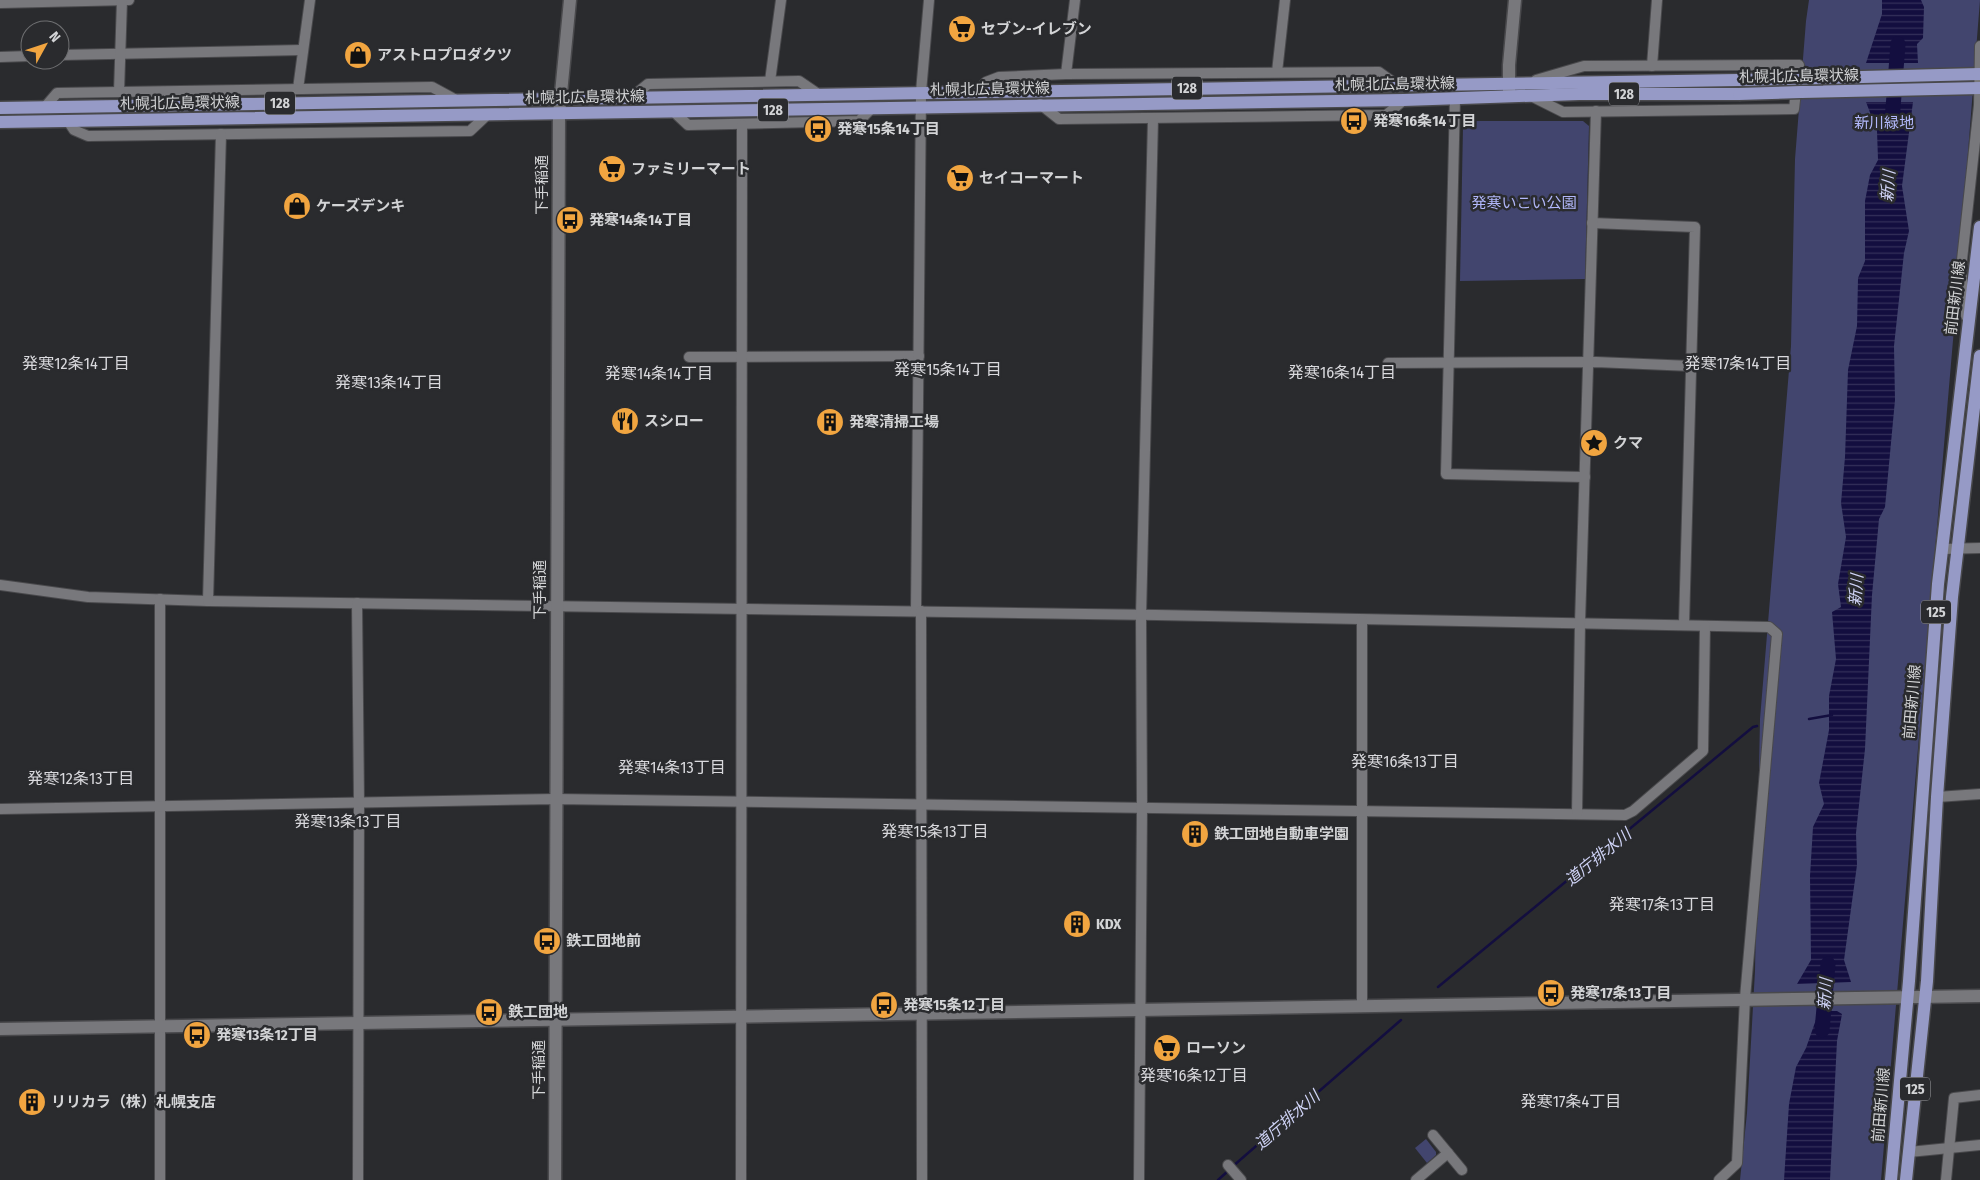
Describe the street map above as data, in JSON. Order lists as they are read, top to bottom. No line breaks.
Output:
{"streets":{"main road":["札幌北広島環状線","128","前田新川線","125"],"street":["下手稲通"]},"crossings":[["札幌北広島環状線","下手稲通"]],"districts":["発寒12条14丁目","発寒17条14丁目","発寒15条14丁目","発寒16条14丁目","発寒14条14丁目","発寒13条14丁目","発寒16条13丁目","発寒14条13丁目","発寒12条13丁目","発寒13条13丁目","発寒15条13丁目","発寒17条13丁目","発寒16条12丁目","発寒17条4丁目"],"water":["新川","道庁排水川"],"parks":["新川緑地","発寒いこい公園"],"places":{"supermarket":["セブン-イレブン","ファミリーマート","セイコーマート","ローソン"],"shop":["アストロプロダクツ","ケーズデンキ"],"bus stop":["発寒16条14丁目","発寒15条14丁目","発寒14条14丁目","鉄工団地前","発寒17条13丁目","発寒15条12丁目","鉄工団地","発寒13条12丁目"],"restaurant":["スシロー"],"building":["発寒清掃工場","鉄工団地自動車学園","KDX","リリカラ（株）札幌支店"],"place":["クマ"]},"north":"top right"}
